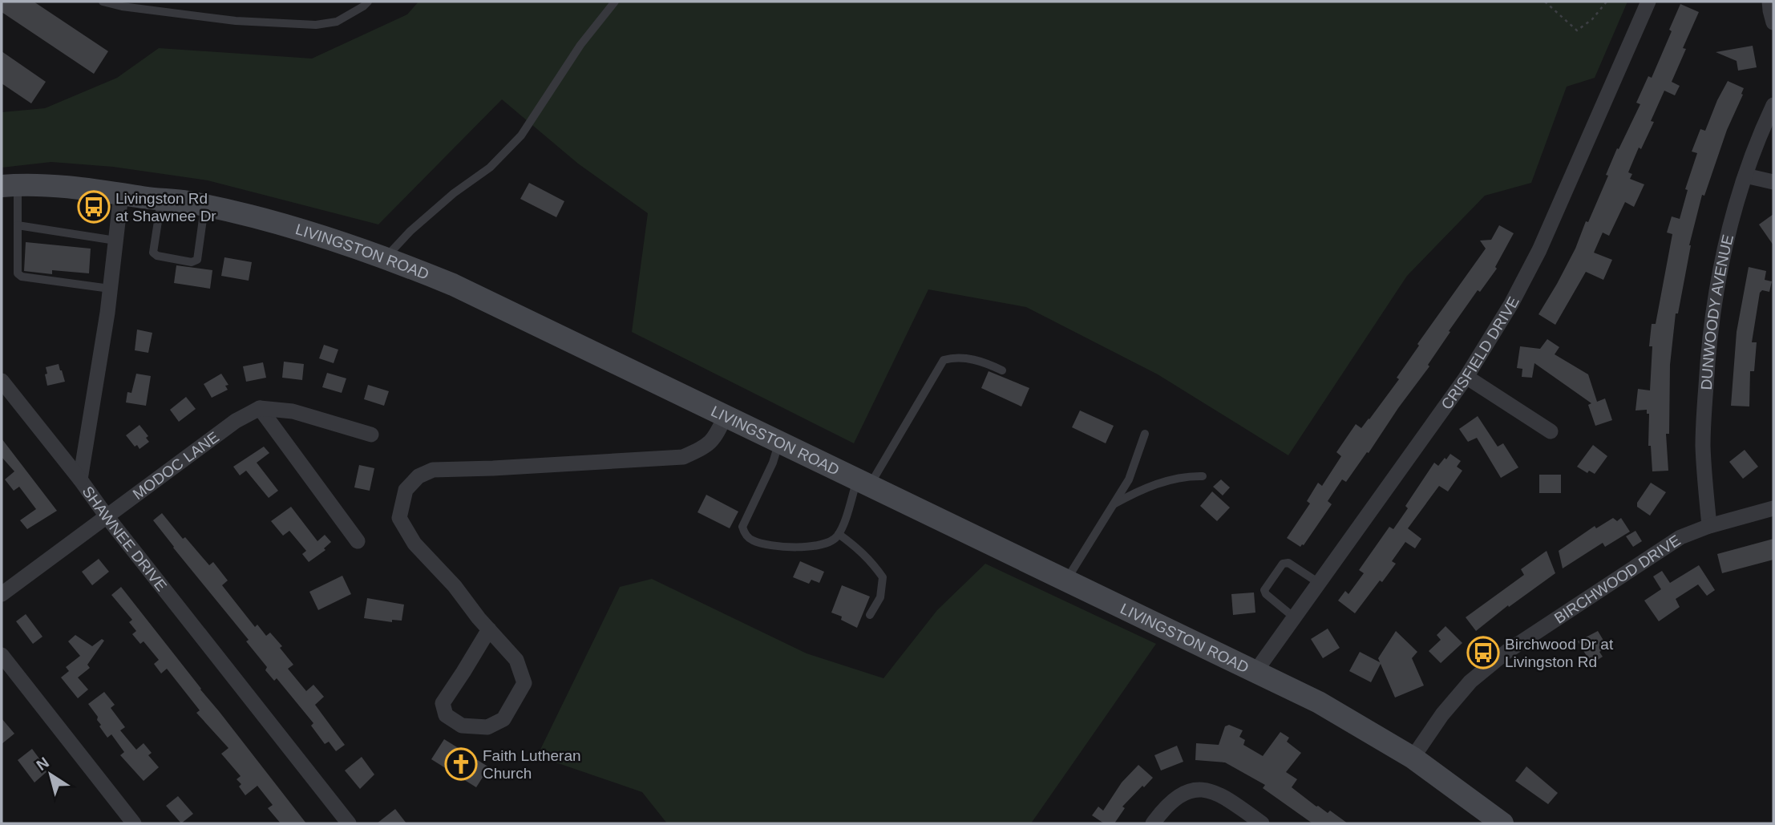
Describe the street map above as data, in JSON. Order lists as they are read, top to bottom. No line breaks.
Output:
{"streets":{"main road":["LIVINGSTON ROAD"],"street":["DUNWOODY AVENUE","CRISFIELD DRIVE","MODOC LANE","SHAWNEE DRIVE","BIRCHWOOD DRIVE"]},"crossings":[["LIVINGSTON ROAD","CRISFIELD DRIVE"],["LIVINGSTON ROAD","SHAWNEE DRIVE"],["LIVINGSTON ROAD","BIRCHWOOD DRIVE"],["DUNWOODY AVENUE","BIRCHWOOD DRIVE"],["MODOC LANE","SHAWNEE DRIVE"]],"places":{"bus stop":["Livingston Rd at Shawnee Dr","Birchwood Dr at Livingston Rd"],"church":["Faith Lutheran Church"]},"north":"top left"}
